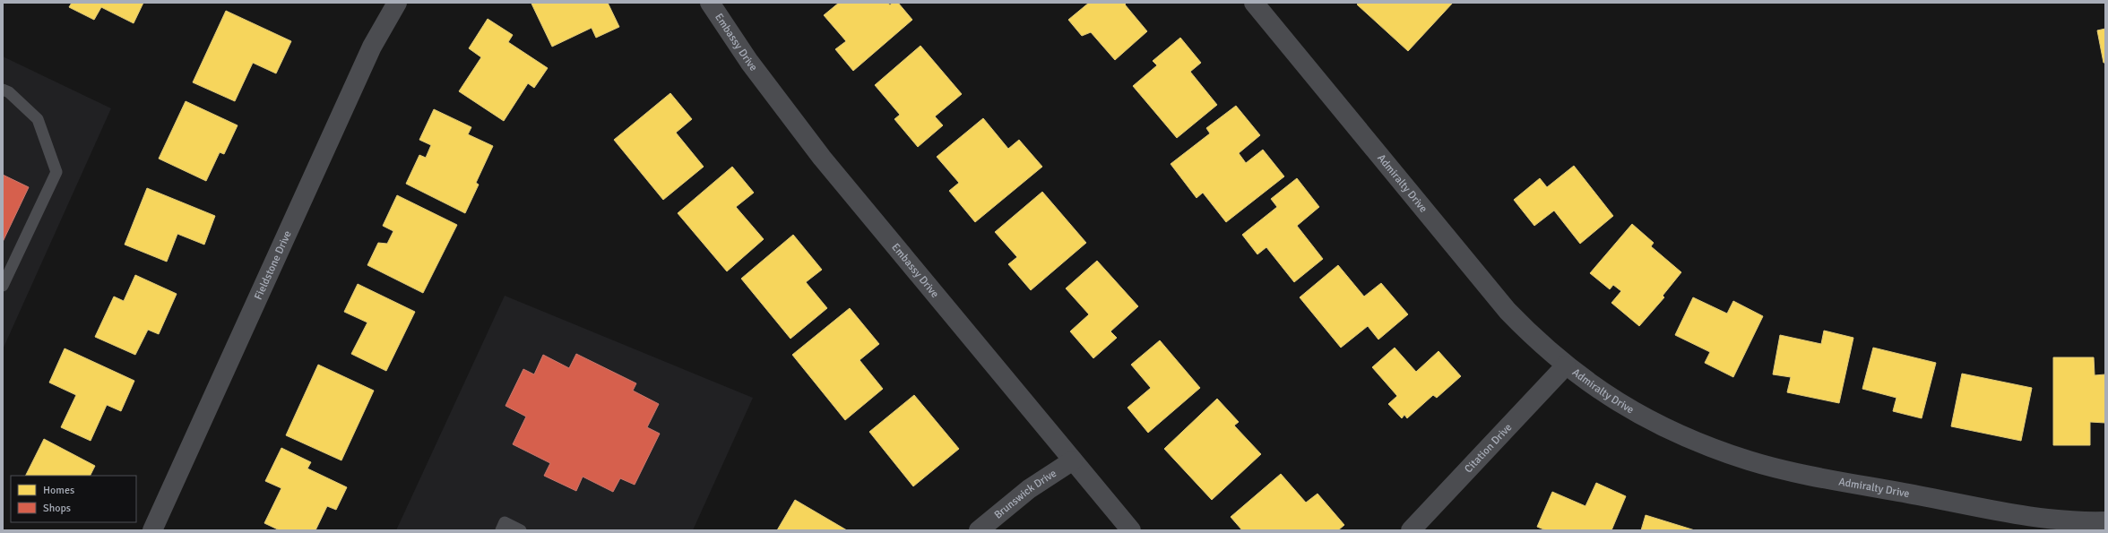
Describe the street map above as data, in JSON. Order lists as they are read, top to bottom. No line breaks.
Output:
{"streets":{"street":["Embassy Drive","Admiralty Drive","Fieldstone Drive","Citation Drive","Brunswick Drive"]},"crossings":[["Embassy Drive","Brunswick Drive"],["Admiralty Drive","Citation Drive"]],"legend":["Homes","Shops"]}
